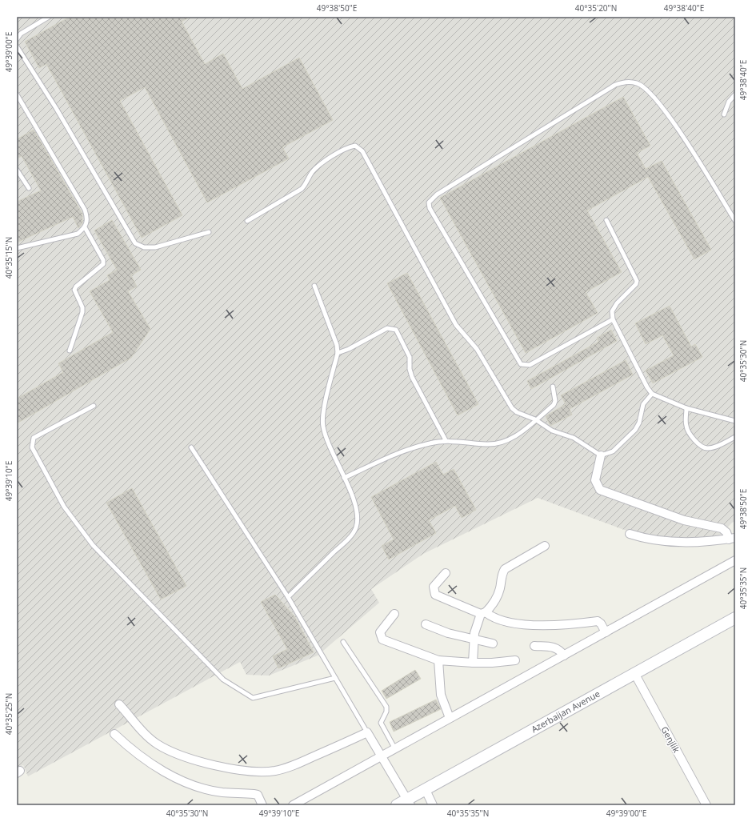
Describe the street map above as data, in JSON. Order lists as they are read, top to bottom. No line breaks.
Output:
{"streets":{"street":["Azerbaijan Avenue","Genjlik"]},"crossings":[["Azerbaijan Avenue","Genjlik"]],"coordinates":["49°38'50\"E","40°35'20\"N","49°38'40\"E","49°39'00\"E","40°35'15\"N","40°35'30\"N","49°39'10\"E","40°35'35\"N","40°35'25\"N"]}
